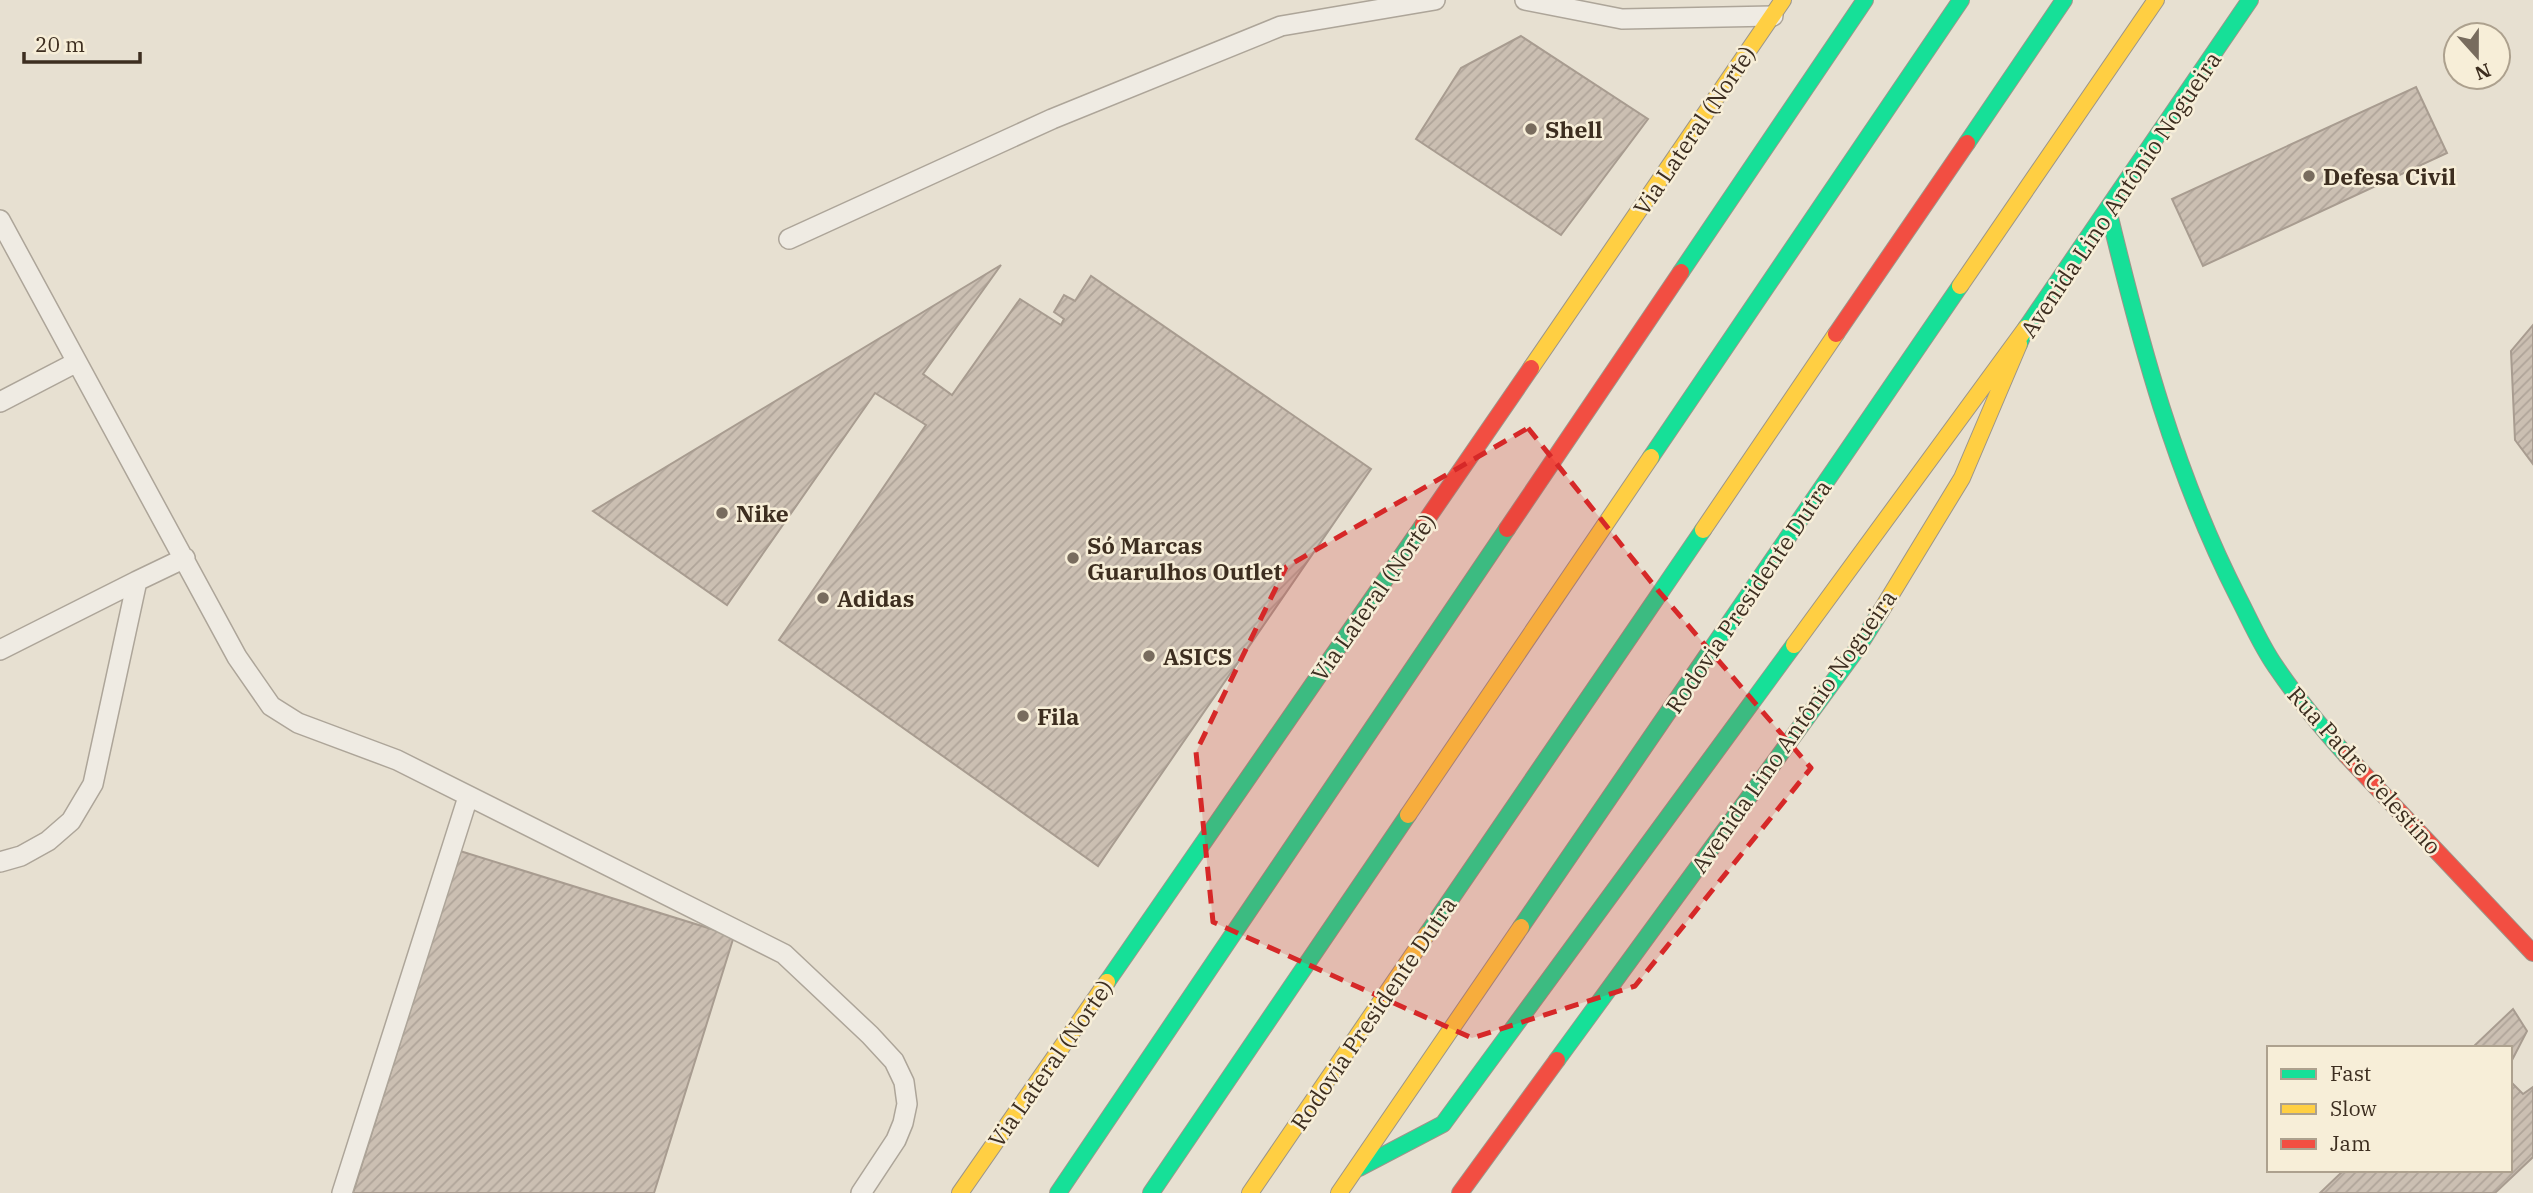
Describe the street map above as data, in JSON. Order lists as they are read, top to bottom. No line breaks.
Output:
{"streets":{"main road":["Via Lateral (Norte)","Avenida Lino Antônio Nogueira","Rodovia Presidente Dutra","Rua Padre Celestino"]},"crossings":[["Avenida Lino Antônio Nogueira","Rua Padre Celestino"]],"places":["Shell","Defesa Civil","Nike","Só Marcas Guarulhos Outlet","Adidas","ASICS","Fila"],"legend":["Fast","Slow","Jam"],"scale_bar":"20 m","north":"bottom"}
